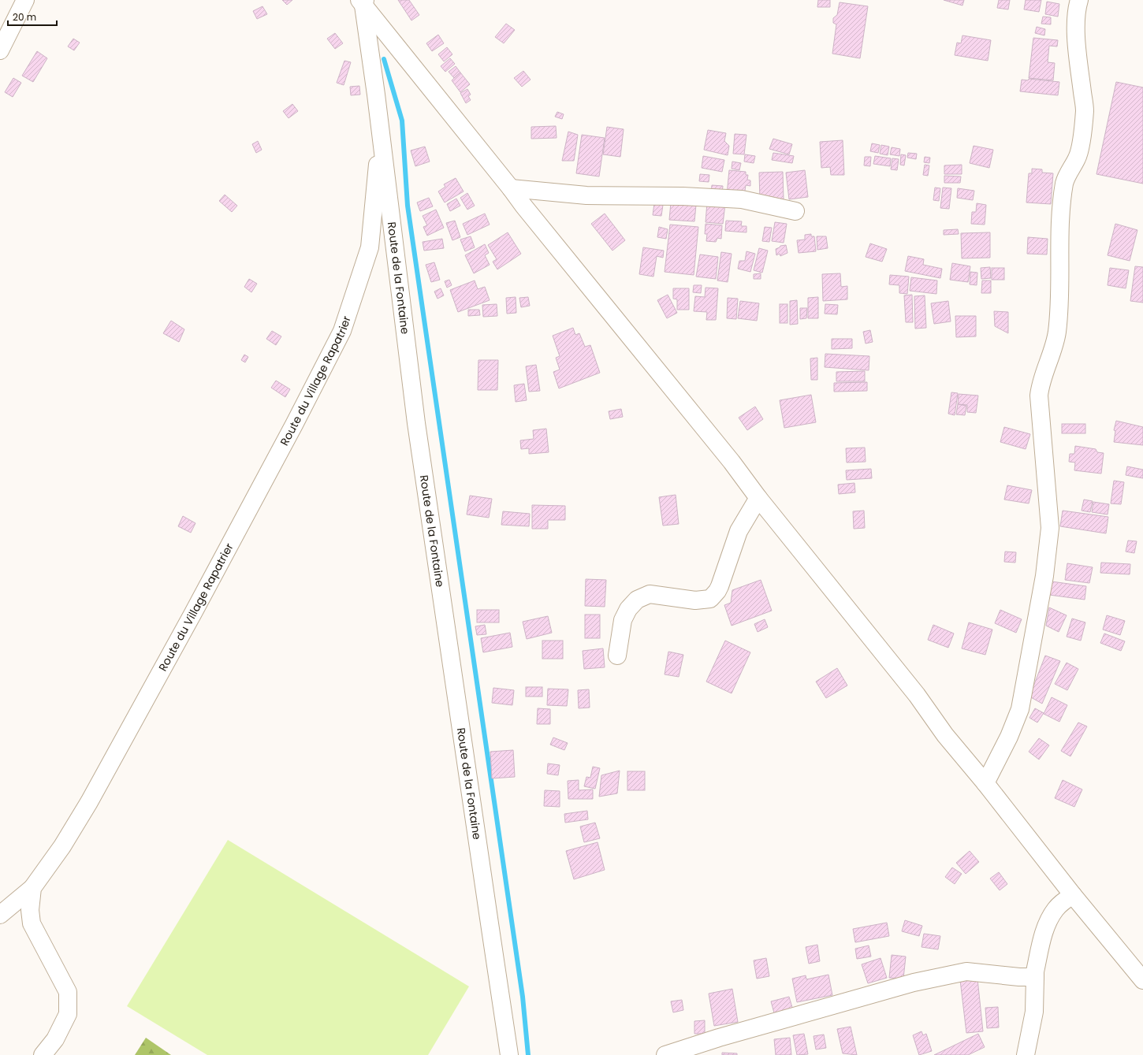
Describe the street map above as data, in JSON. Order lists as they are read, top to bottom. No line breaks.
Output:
{"streets":{"street":["Route de la Fontaine","Route du Village Rapatrier"]},"crossings":[["Route de la Fontaine","Route du Village Rapatrier"]],"scale_bar":"20 m"}
